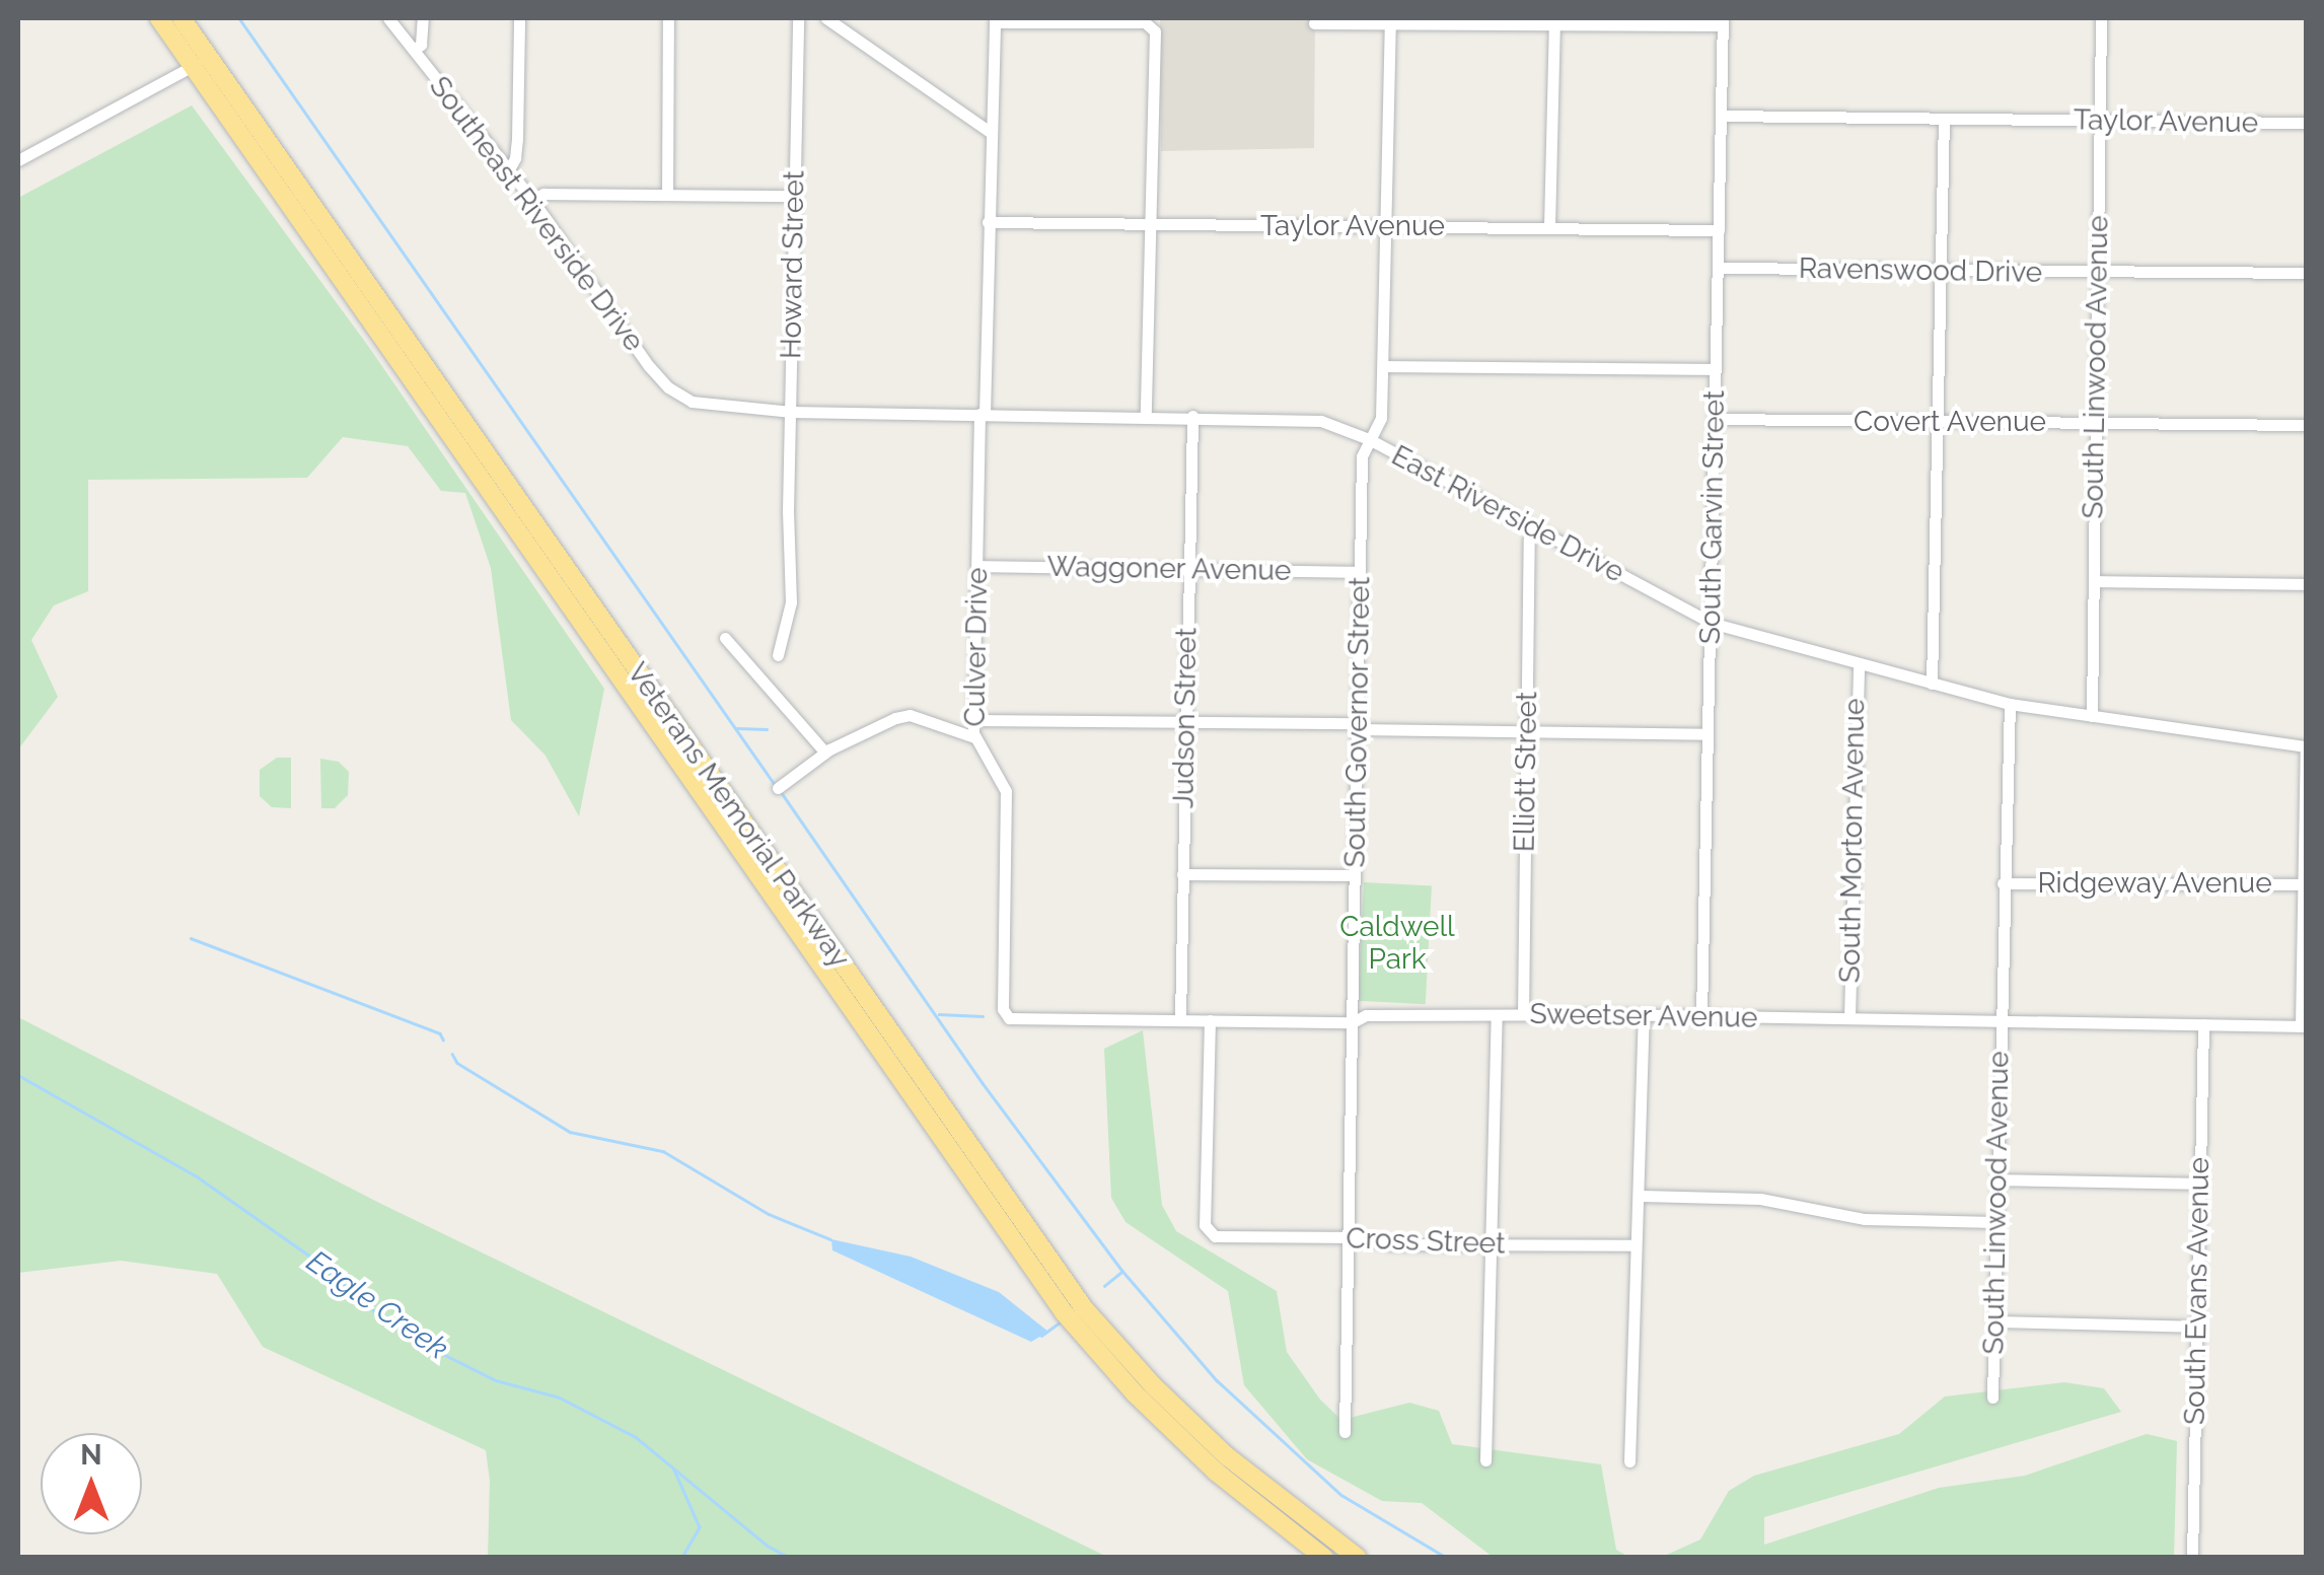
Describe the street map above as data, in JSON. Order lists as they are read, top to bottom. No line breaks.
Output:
{"streets":{"highway":["Veterans Memorial Parkway"],"street":["Taylor Avenue","Southeast Riverside Drive","Howard Street","Ravenswood Drive","South Linwood Avenue","Covert Avenue","East Riverside Drive","South Garvin Street","Waggoner Avenue","Culver Drive","Judson Street","South Governor Street","Elliott Street","South Morton Avenue","Ridgeway Avenue","Sweetser Avenue","Cross Street","South Evans Avenue"]},"crossings":[["Taylor Avenue","South Linwood Avenue"],["Taylor Avenue","South Garvin Street"],["Taylor Avenue","Culver Drive"],["Taylor Avenue","South Governor Street"],["Southeast Riverside Drive","East Riverside Drive"],["Howard Street","East Riverside Drive"],["Ravenswood Drive","South Linwood Avenue"],["Ravenswood Drive","South Garvin Street"],["South Linwood Avenue","Covert Avenue"],["South Linwood Avenue","East Riverside Drive"],["South Linwood Avenue","Ridgeway Avenue"],["South Linwood Avenue","Sweetser Avenue"],["Covert Avenue","South Garvin Street"],["East Riverside Drive","South Garvin Street"],["East Riverside Drive","Culver Drive"],["East Riverside Drive","Judson Street"],["East Riverside Drive","South Governor Street"],["East Riverside Drive","Elliott Street"],["East Riverside Drive","South Morton Avenue"],["South Garvin Street","Sweetser Avenue"],["Waggoner Avenue","Culver Drive"],["Waggoner Avenue","Judson Street"],["Waggoner Avenue","South Governor Street"],["Culver Drive","Sweetser Avenue"],["Judson Street","Sweetser Avenue"],["South Governor Street","Sweetser Avenue"],["South Governor Street","Cross Street"],["Elliott Street","Sweetser Avenue"],["South Morton Avenue","Sweetser Avenue"],["Sweetser Avenue","Cross Street"],["Sweetser Avenue","South Evans Avenue"]],"water":["Eagle Creek"],"parks":["Caldwell Park"],"north":"top"}
